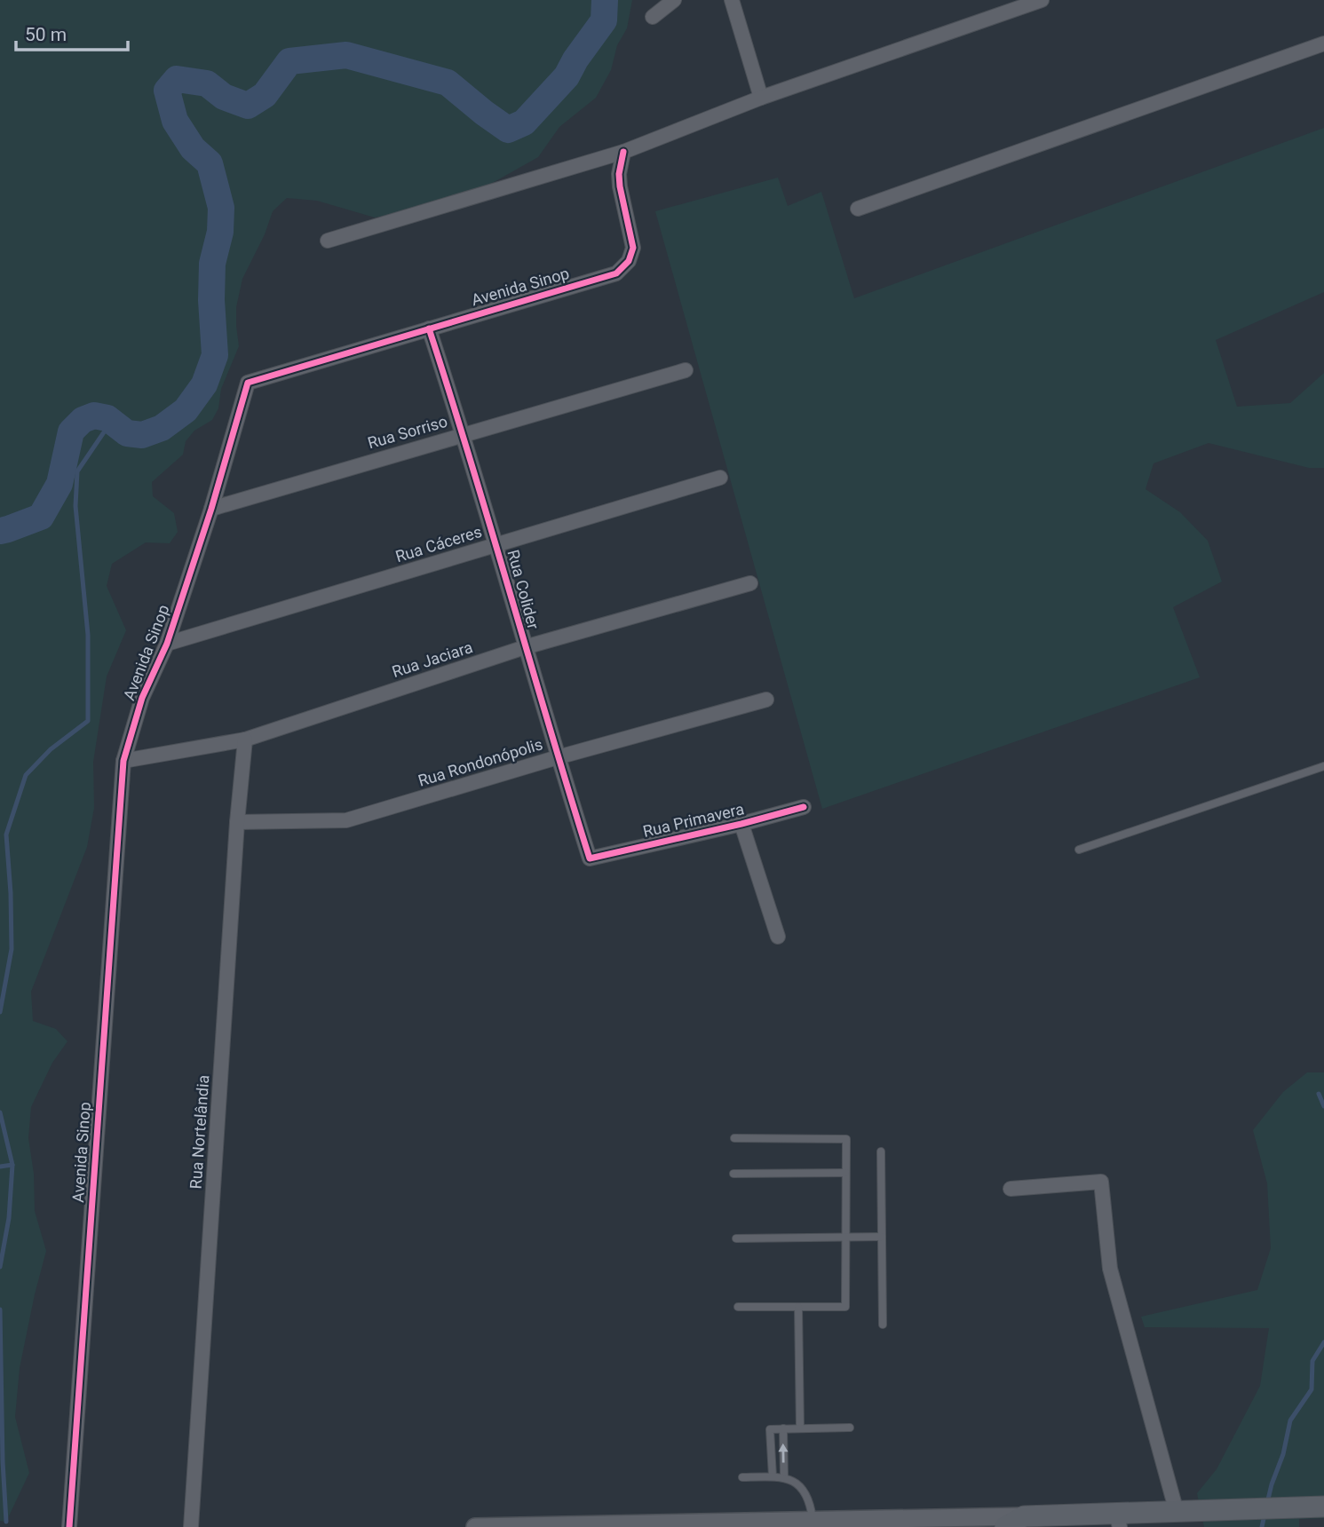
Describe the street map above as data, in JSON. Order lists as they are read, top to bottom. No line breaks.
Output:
{"streets":{"street":["Avenida Sinop","Rua Sorriso","Rua Cáceres","Rua Colider","Rua Jaciara","Rua Rondonópolis","Rua Primavera","Rua Nortelândia"]},"crossings":[["Avenida Sinop","Rua Sorriso"],["Avenida Sinop","Rua Cáceres"],["Avenida Sinop","Rua Colider"],["Avenida Sinop","Rua Jaciara"],["Rua Sorriso","Rua Colider"],["Rua Cáceres","Rua Colider"],["Rua Colider","Rua Jaciara"],["Rua Colider","Rua Rondonópolis"],["Rua Colider","Rua Primavera"],["Rua Jaciara","Rua Nortelândia"],["Rua Rondonópolis","Rua Nortelândia"]],"scale_bar":"50 m"}
